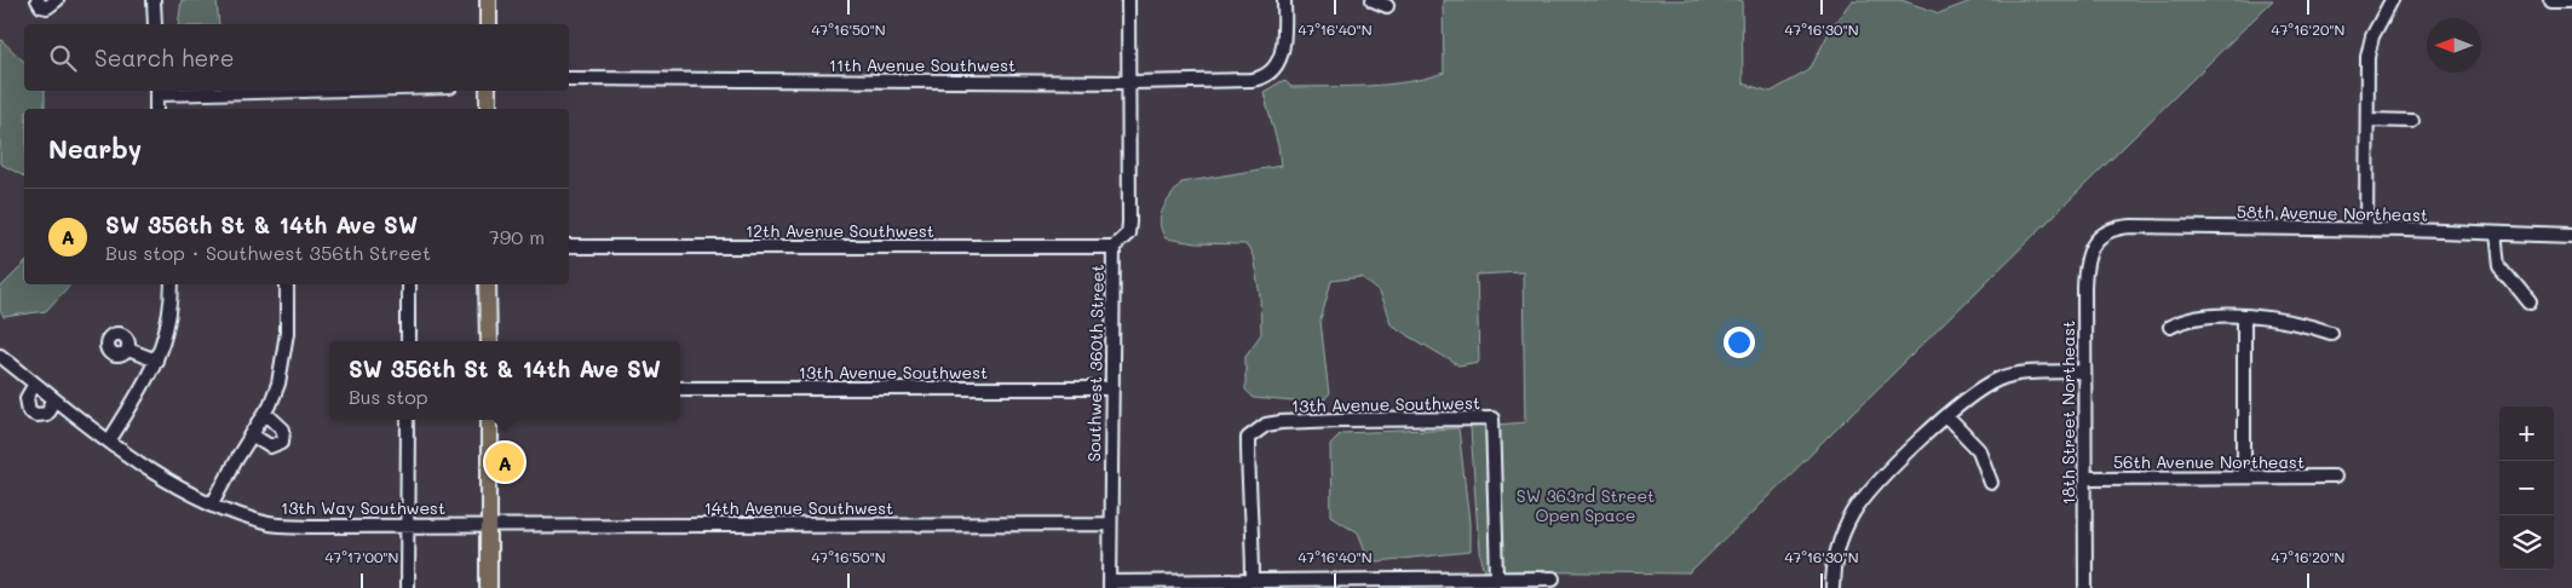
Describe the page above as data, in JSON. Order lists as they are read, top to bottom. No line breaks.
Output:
{"streets":{"street":["11th Avenue Southwest","58th Avenue Northeast","12th Avenue Southwest","Southwest 360th Street","13th Avenue Southwest","18th Street Northeast","56th Avenue Northeast","13th Way Southwest","14th Avenue Southwest"]},"crossings":[["11th Avenue Southwest","Southwest 360th Street"],["58th Avenue Northeast","18th Street Northeast"],["12th Avenue Southwest","Southwest 360th Street"],["Southwest 360th Street","13th Avenue Southwest"],["Southwest 360th Street","14th Avenue Southwest"],["18th Street Northeast","56th Avenue Northeast"],["13th Way Southwest","14th Avenue Southwest"]],"parks":["SW 363rd Street Open Space"],"north":"left","page":{"search":"Search here","heading":"Nearby","list":[{"mark":"A","name":"SW 356th St & 14th Ave SW","note":"Bus stop · Southwest 356th Street","value":"790 m"}],"popup":["SW 356th St & 14th Ave SW","Bus stop"],"map_buttons":["+","−"],"pins":"A"},"coordinates":["47°16'50\"N","47°16'40\"N","47°16'30\"N","47°16'20\"N","47°17'00\"N"]}
